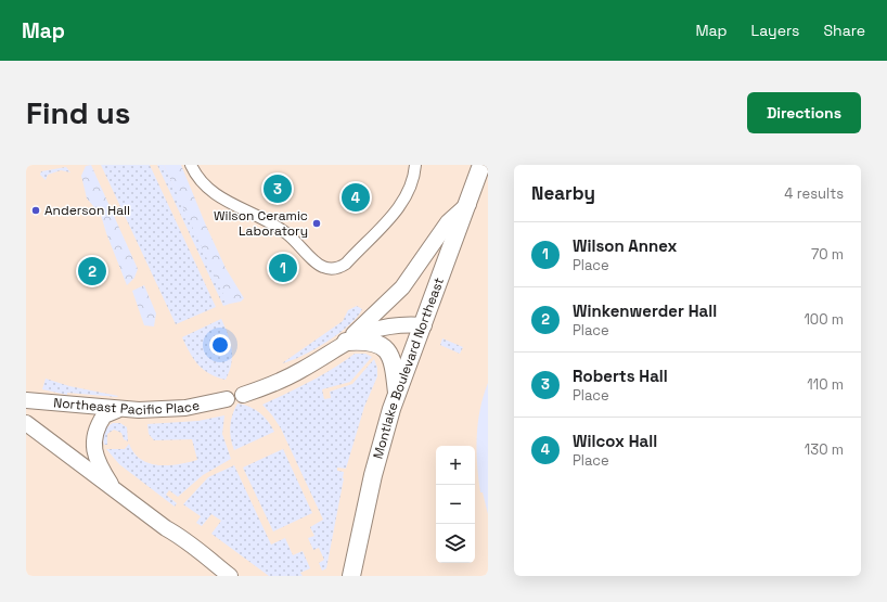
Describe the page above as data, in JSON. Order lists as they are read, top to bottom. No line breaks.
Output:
{"streets":{"main road":["Montlake Boulevard Northeast","Northeast Pacific Place"]},"places":["Anderson Hall","Wilson Ceramic Laboratory"],"page":{"header":"Map","nav":["Map","Layers","Share"],"buttons":"Directions","title":"Find us","heading":["Nearby","4 results"],"pins":["3","4","1","2"],"list":[{"mark":"1","name":"Wilson Annex","note":"Place","value":"70 m"},{"mark":"2","name":"Winkenwerder Hall","note":"Place","value":"100 m"},{"mark":"3","name":"Roberts Hall","note":"Place","value":"110 m"},{"mark":"4","name":"Wilcox Hall","note":"Place","value":"130 m"}],"map_buttons":["+","−"]}}
